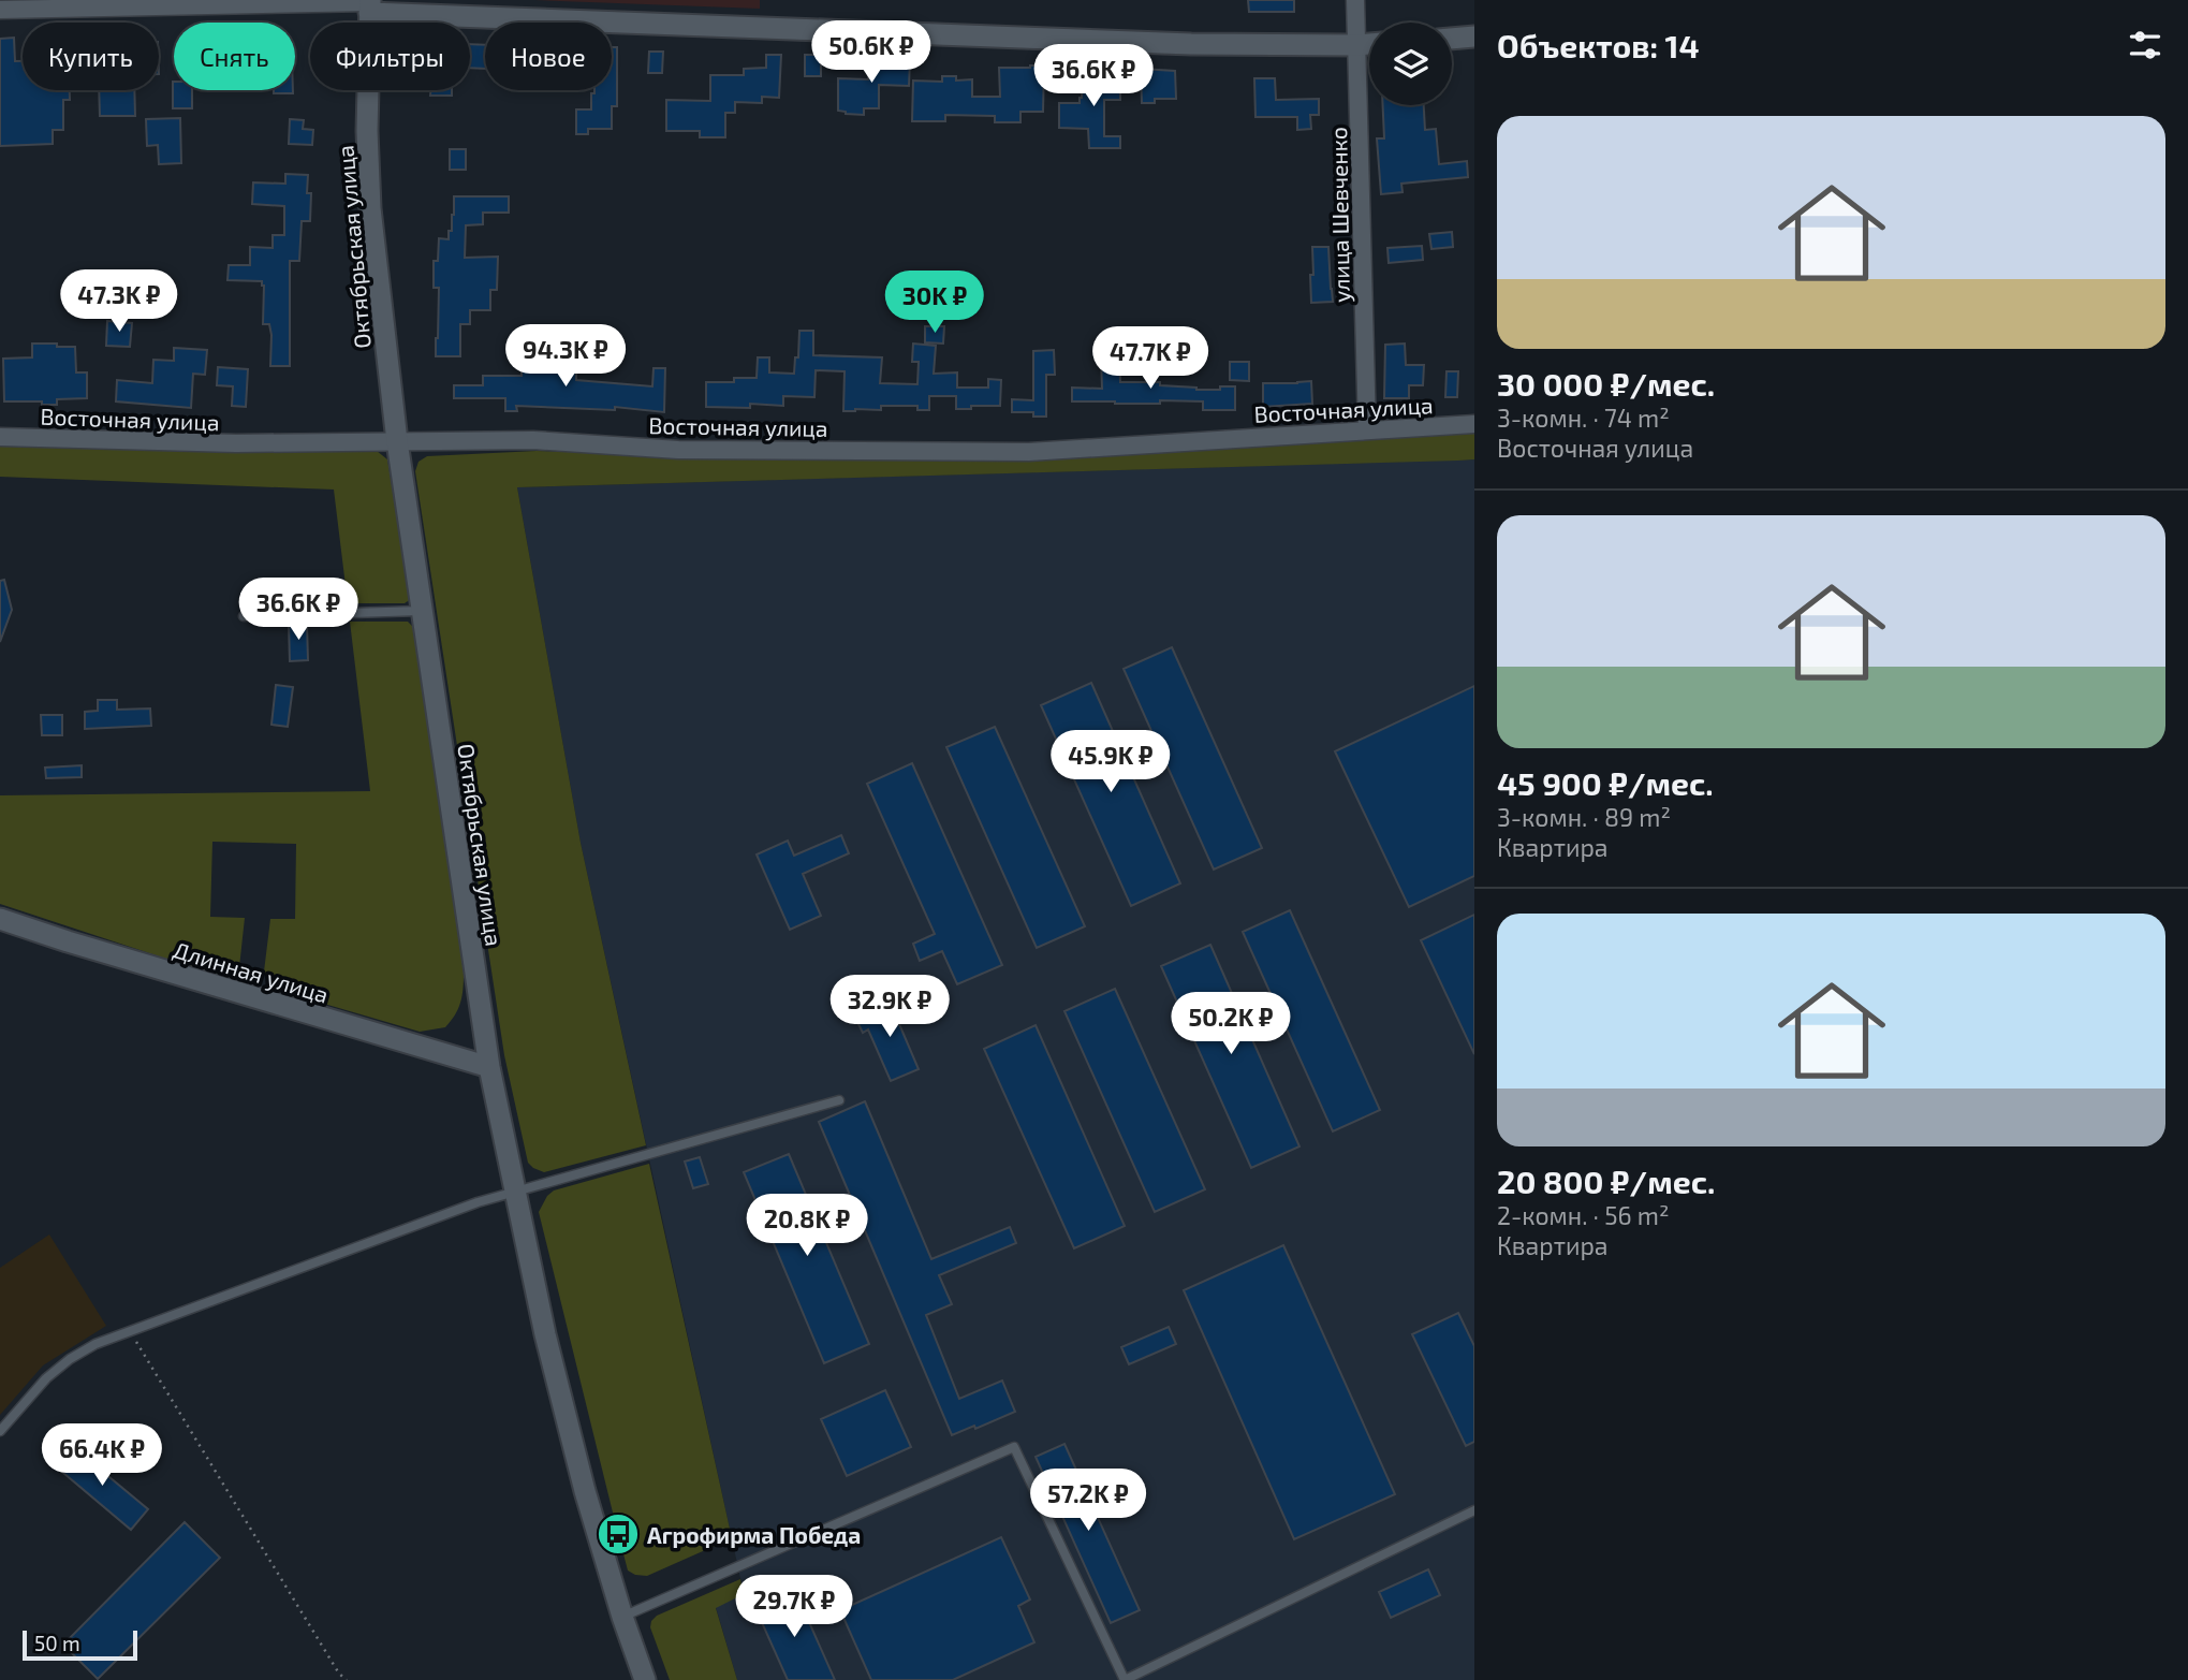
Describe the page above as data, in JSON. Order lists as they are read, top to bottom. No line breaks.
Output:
{"streets":{"street":["улица Шевченко","Октябрьская улица","Восточная улица","Длинная улица"]},"crossings":[["улица Шевченко","Восточная улица"],["Октябрьская улица","Восточная улица"],["Октябрьская улица","Длинная улица"]],"places":{"bus stop":["Агрофирма Победа"]},"scale_bar":"50 m","page":{"heading":"Объектов: 14","price":["50.6K ₽","36.6K ₽","47.3K ₽","30K ₽","94.3K ₽","47.7K ₽","36.6K ₽","45.9K ₽","32.9K ₽","50.2K ₽","20.8K ₽","66.4K ₽","57.2K ₽","29.7K ₽"],"chip":["Купить","Снять","Фильтры","Новое"],"list":[{"name":"30 000 ₽/мес.","note":"3-комн. · 74 m² · Восточная улица"},{"name":"45 900 ₽/мес.","note":"3-комн. · 89 m² · Квартира"},{"name":"20 800 ₽/мес.","note":"2-комн. · 56 m² · Квартира"}],"scale":"50 m"}}
